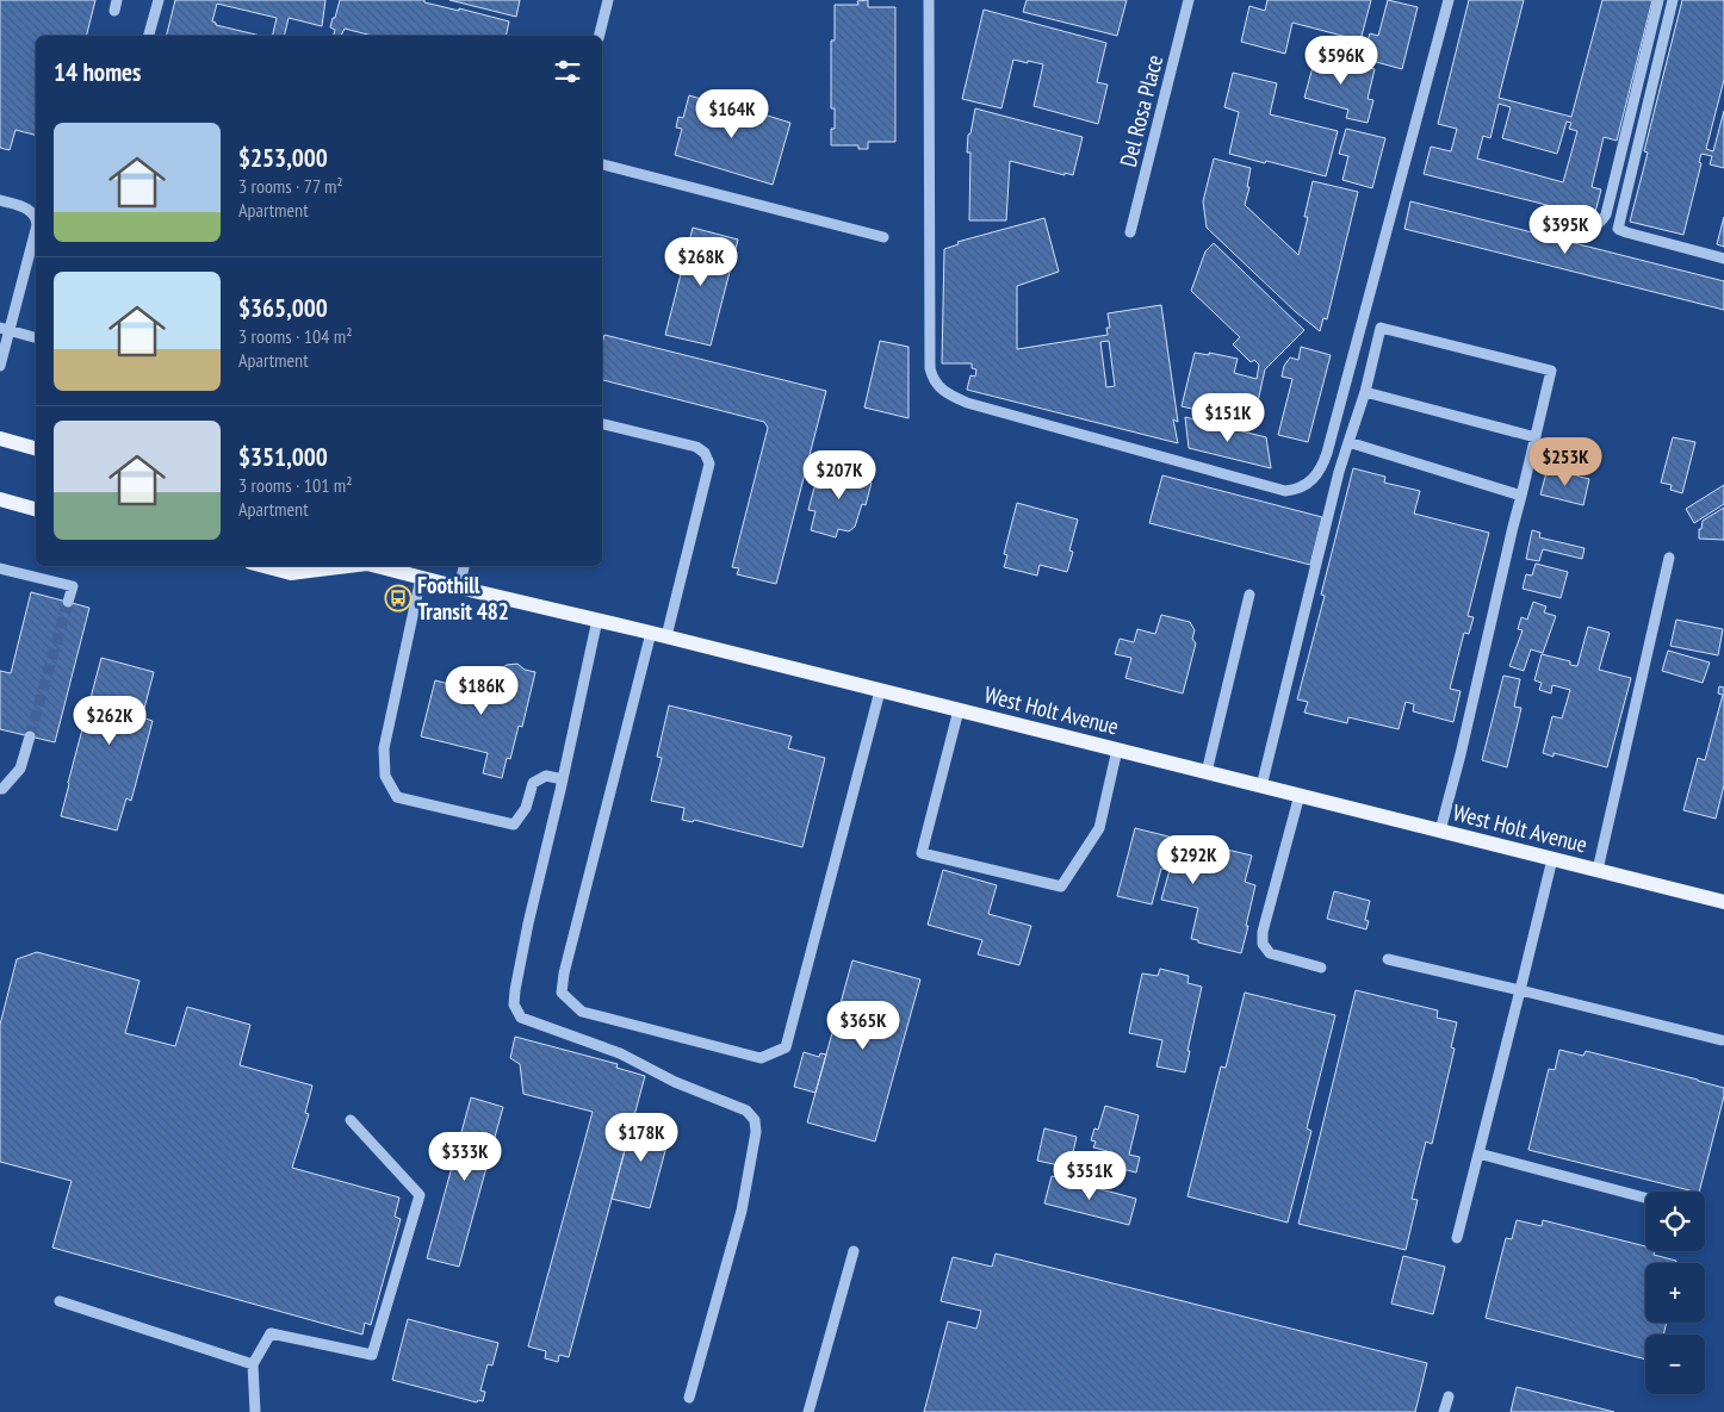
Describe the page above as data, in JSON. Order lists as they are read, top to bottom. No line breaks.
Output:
{"streets":{"main road":["West Holt Avenue"],"street":["Del Rosa Place"]},"places":{"bus stop":["Foothill Transit 482"]},"page":{"price":["$596K","$164K","$395K","$268K","$151K","$253K","$207K","$186K","$262K","$292K","$365K","$178K","$333K","$351K"],"heading":"14 homes","list":[{"name":"$253,000","note":"3 rooms · 77 m² · Apartment"},{"name":"$365,000","note":"3 rooms · 104 m² · Apartment"},{"name":"$351,000","note":"3 rooms · 101 m² · Apartment"}],"map_buttons":["+","−"]}}
